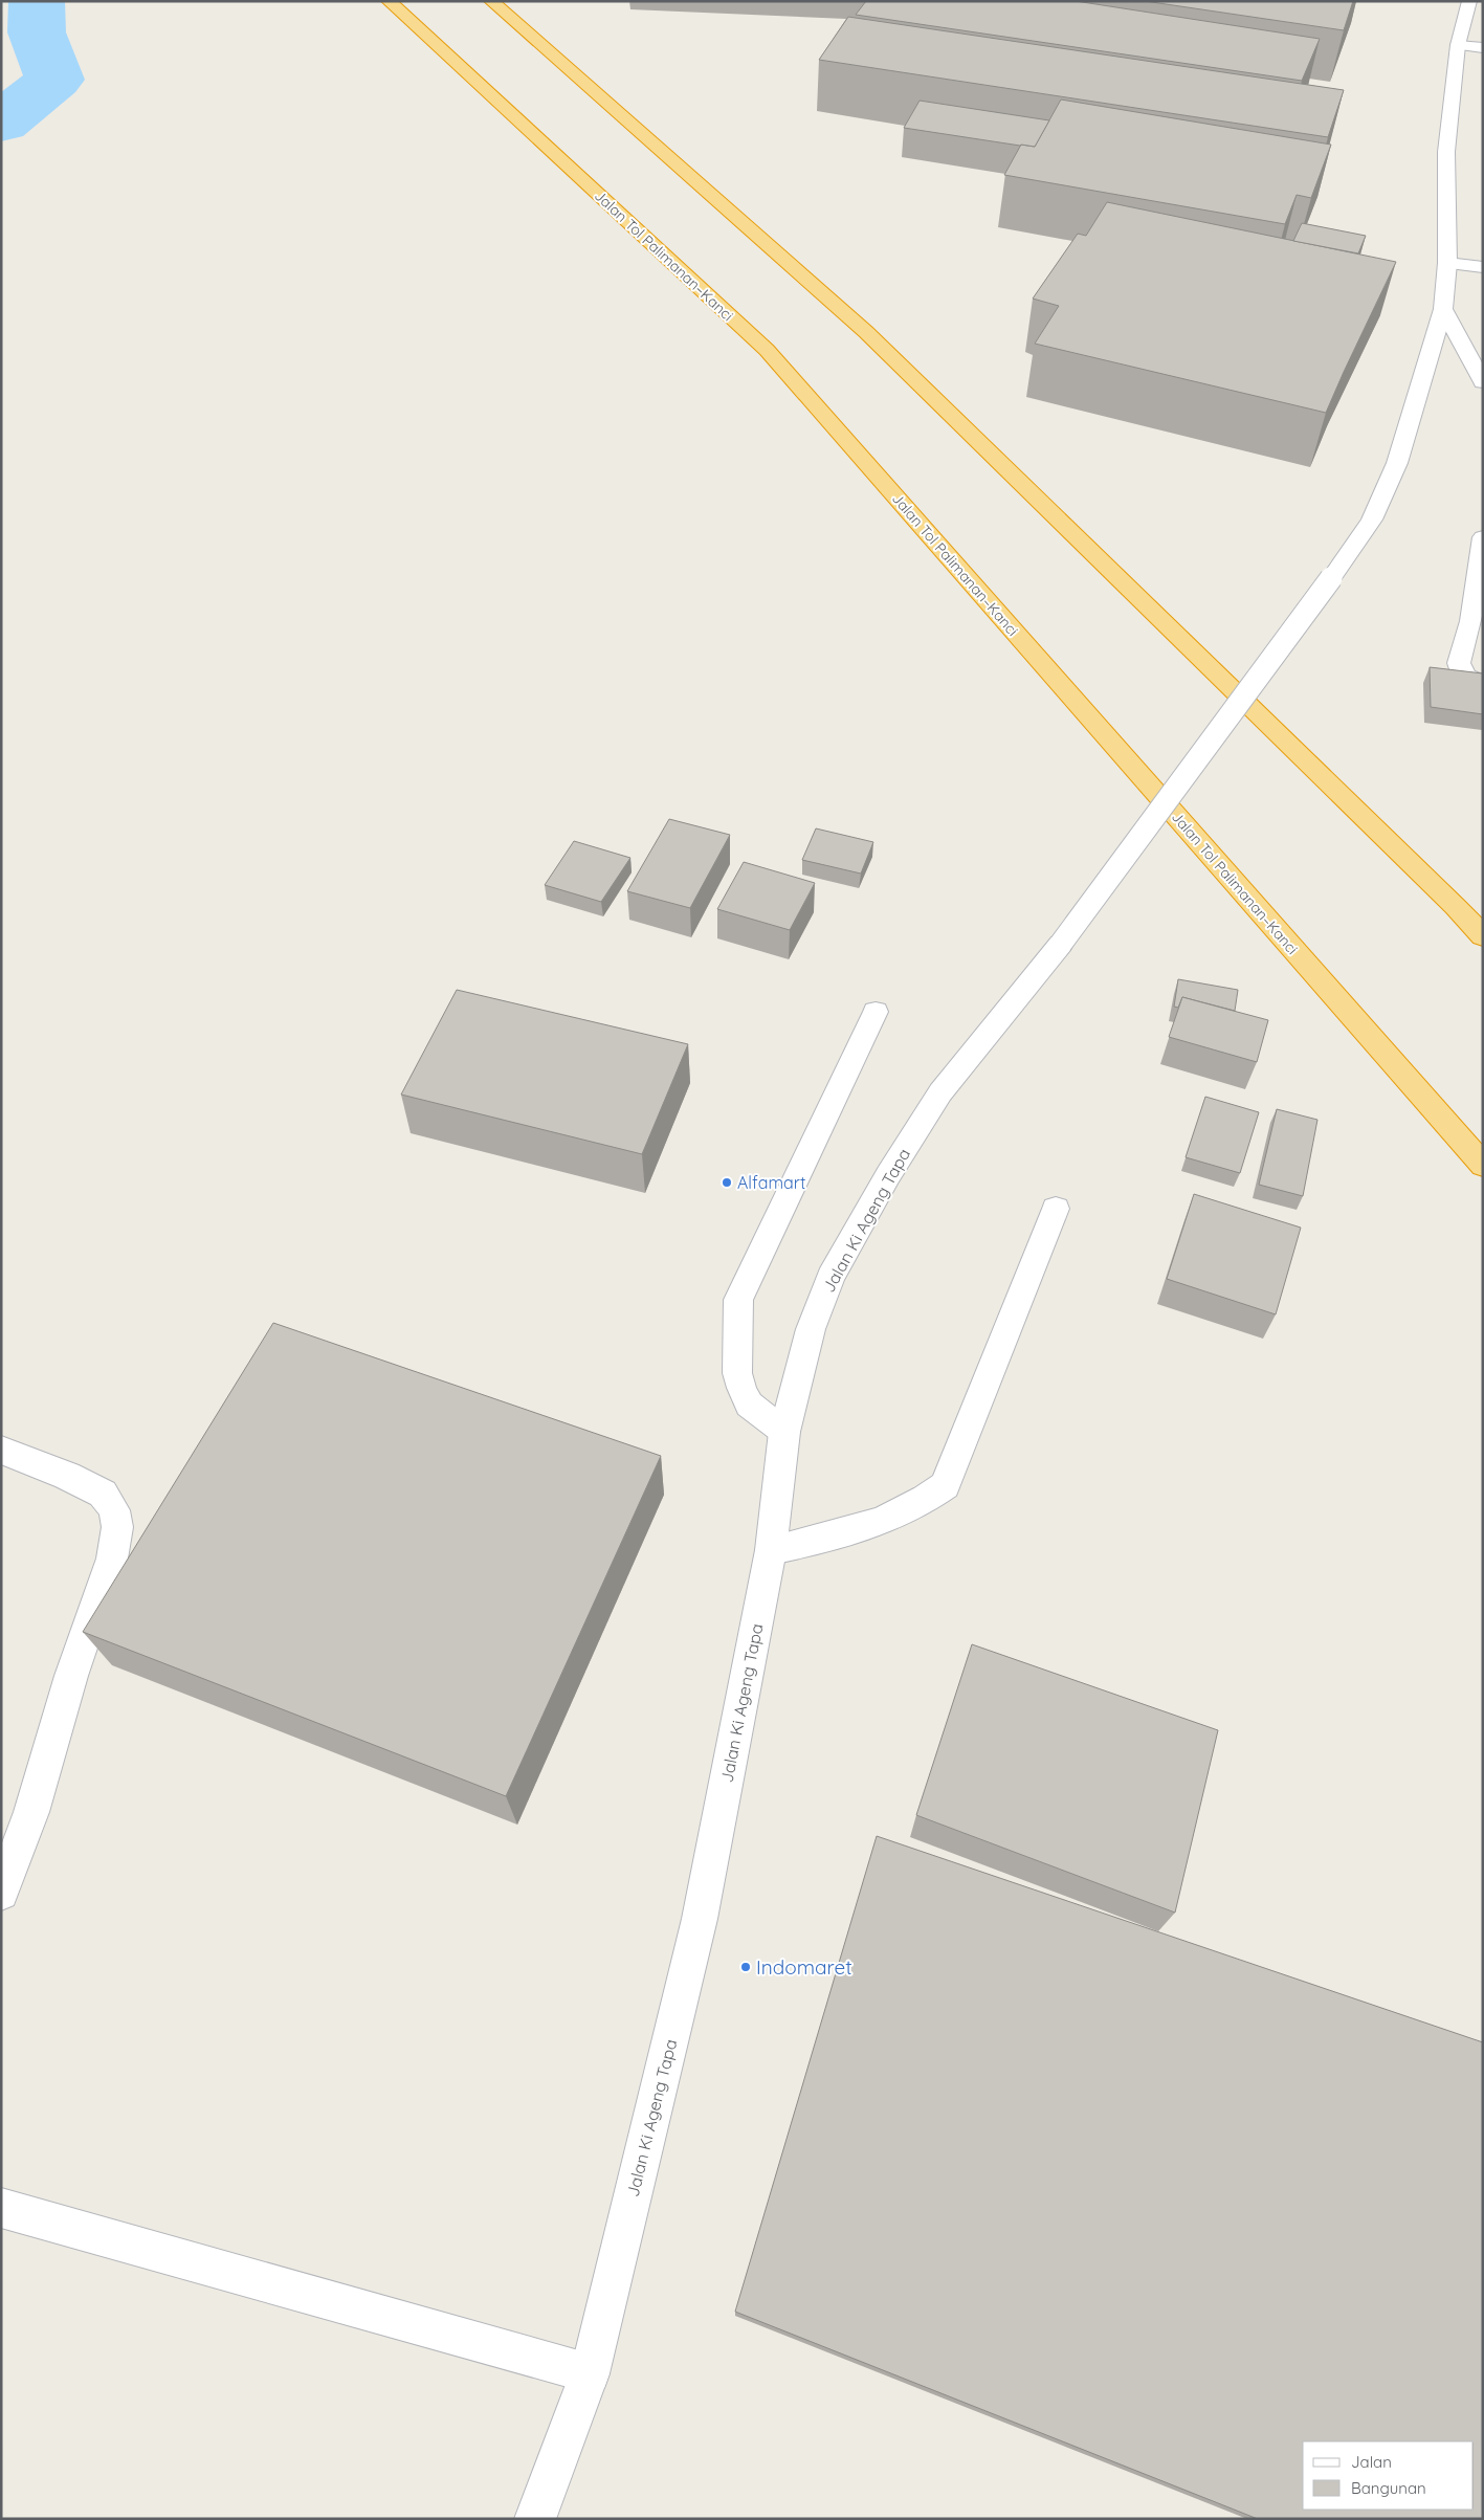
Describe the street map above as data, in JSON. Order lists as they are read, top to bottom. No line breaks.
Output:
{"streets":{"highway":["Jalan Tol Palimanan–Kanci"],"street":["Jalan Ki Ageng Tapa"]},"places":["Alfamart","Indomaret"],"legend":["Jalan","Bangunan"]}
